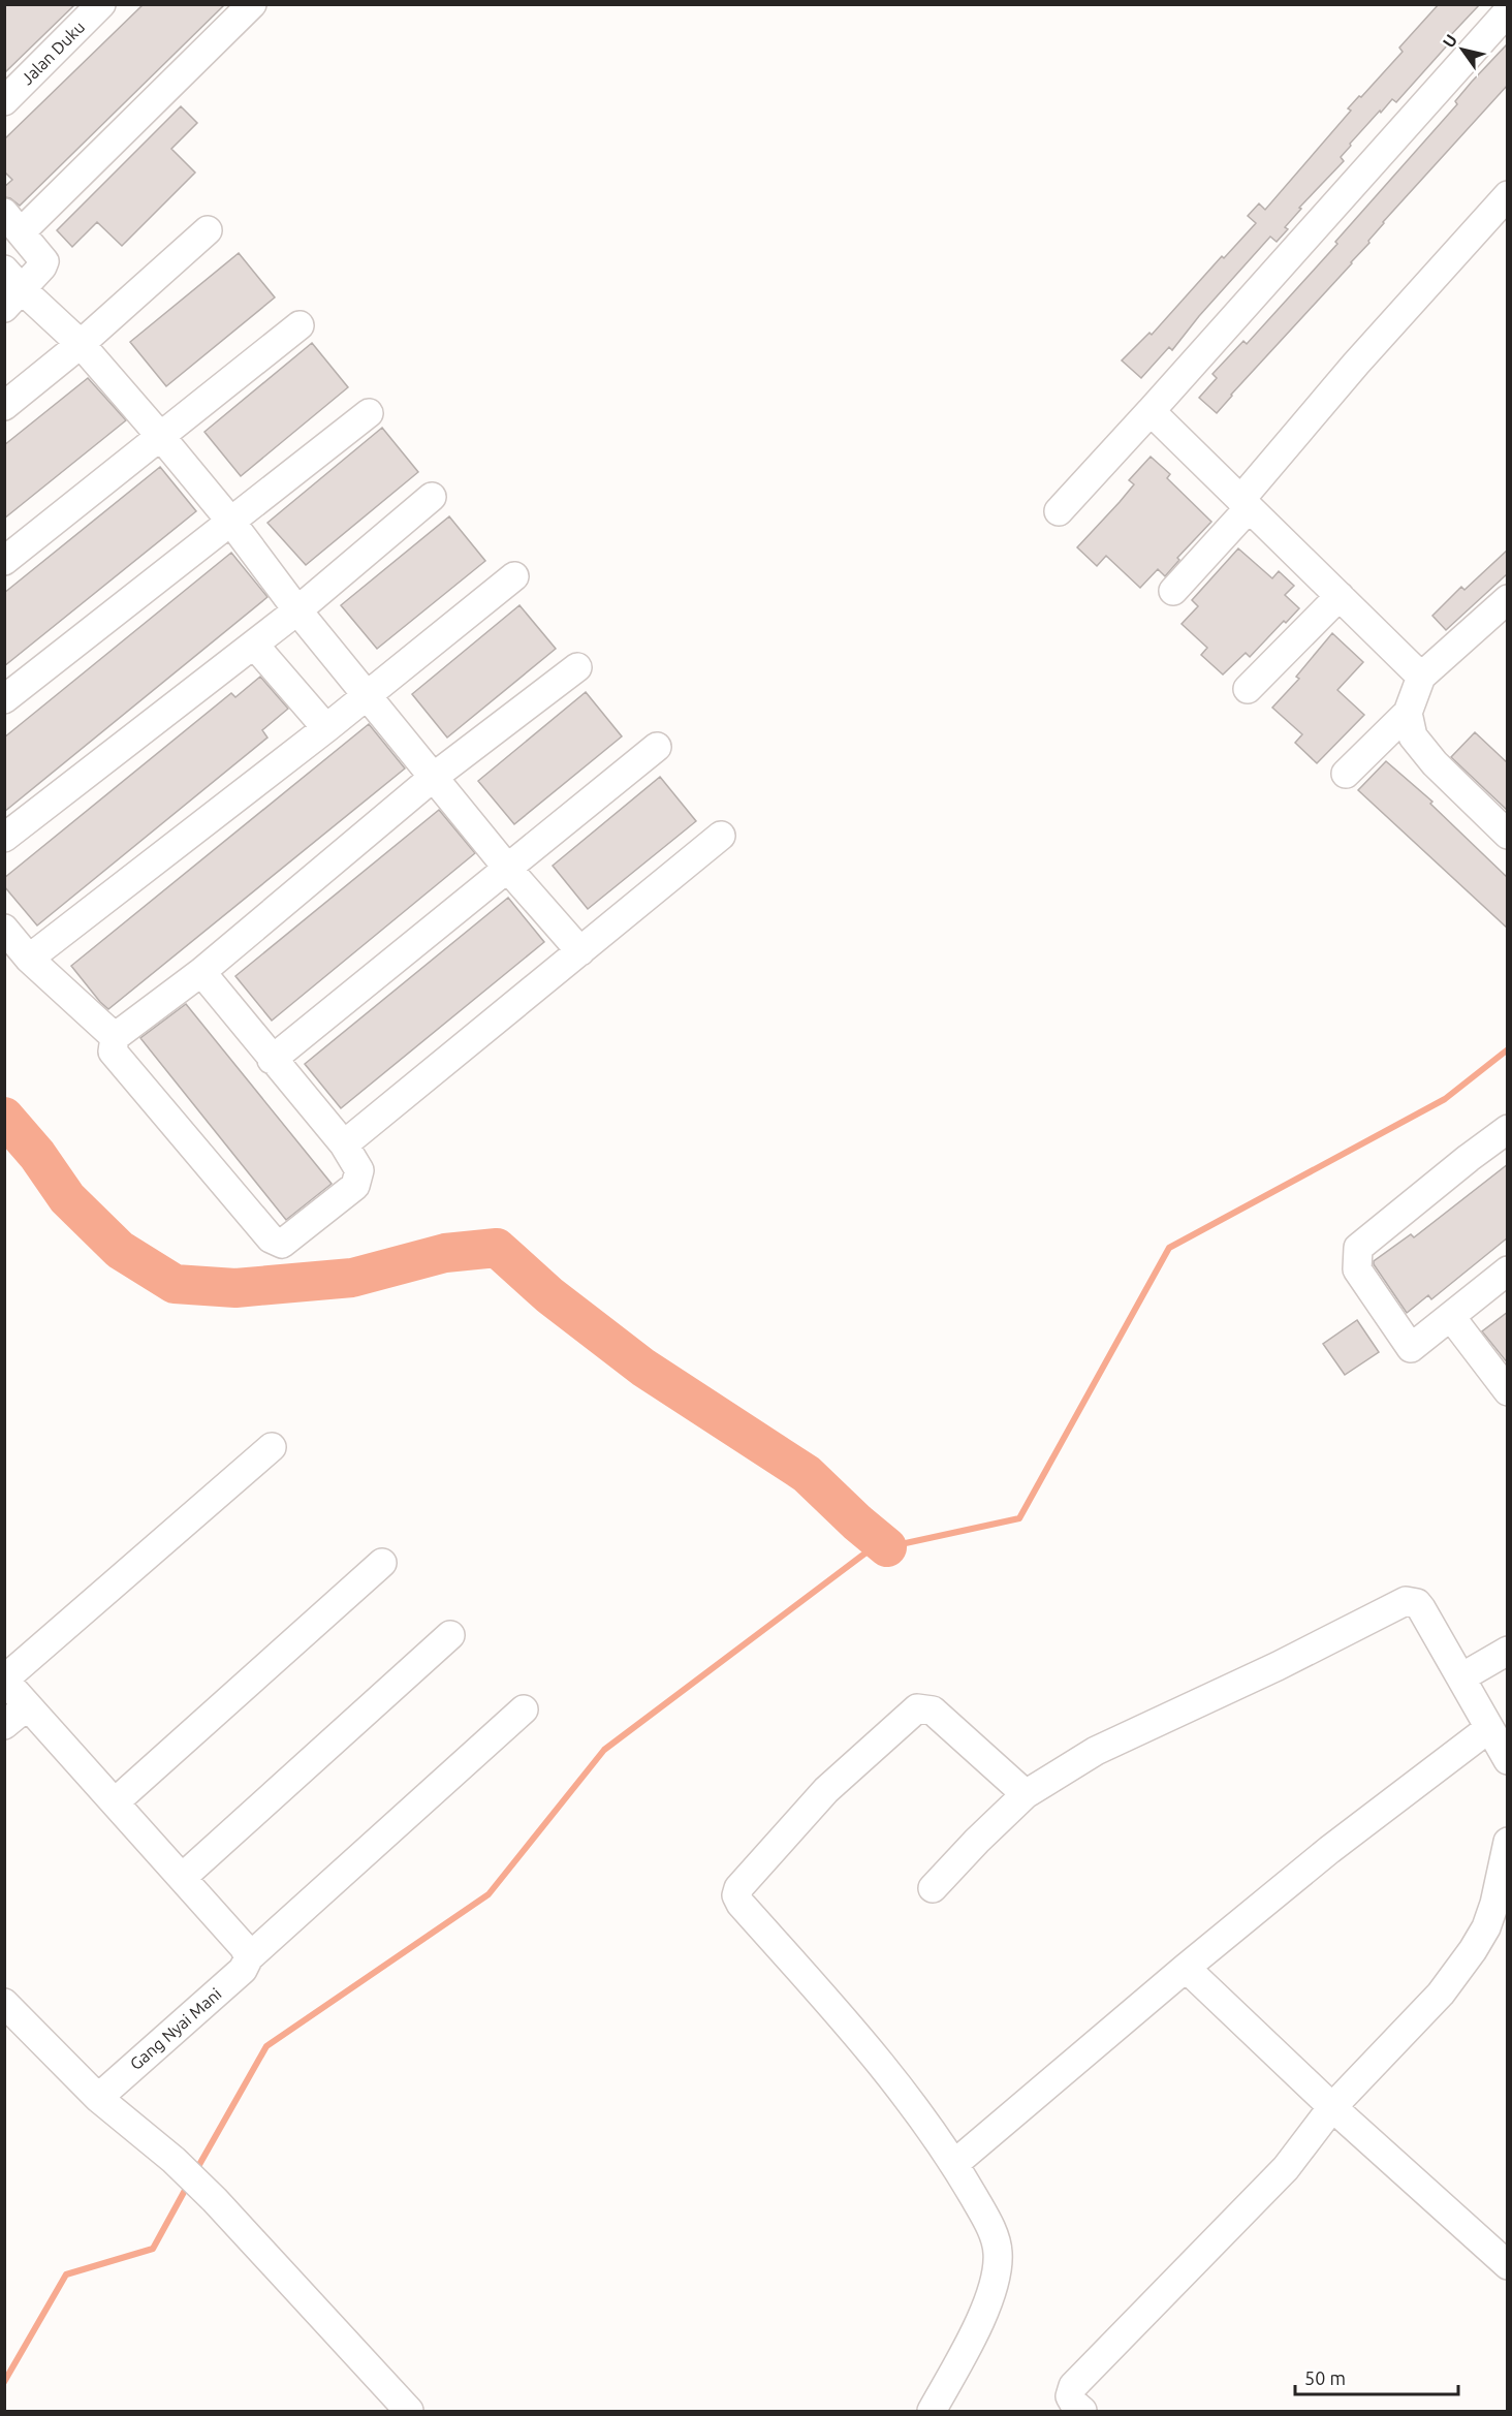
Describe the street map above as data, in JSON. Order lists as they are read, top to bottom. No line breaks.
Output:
{"streets":{"street":["Jalan Duku","Gang Nyai Mani"]},"scale_bar":"50 m","north":"top left"}
